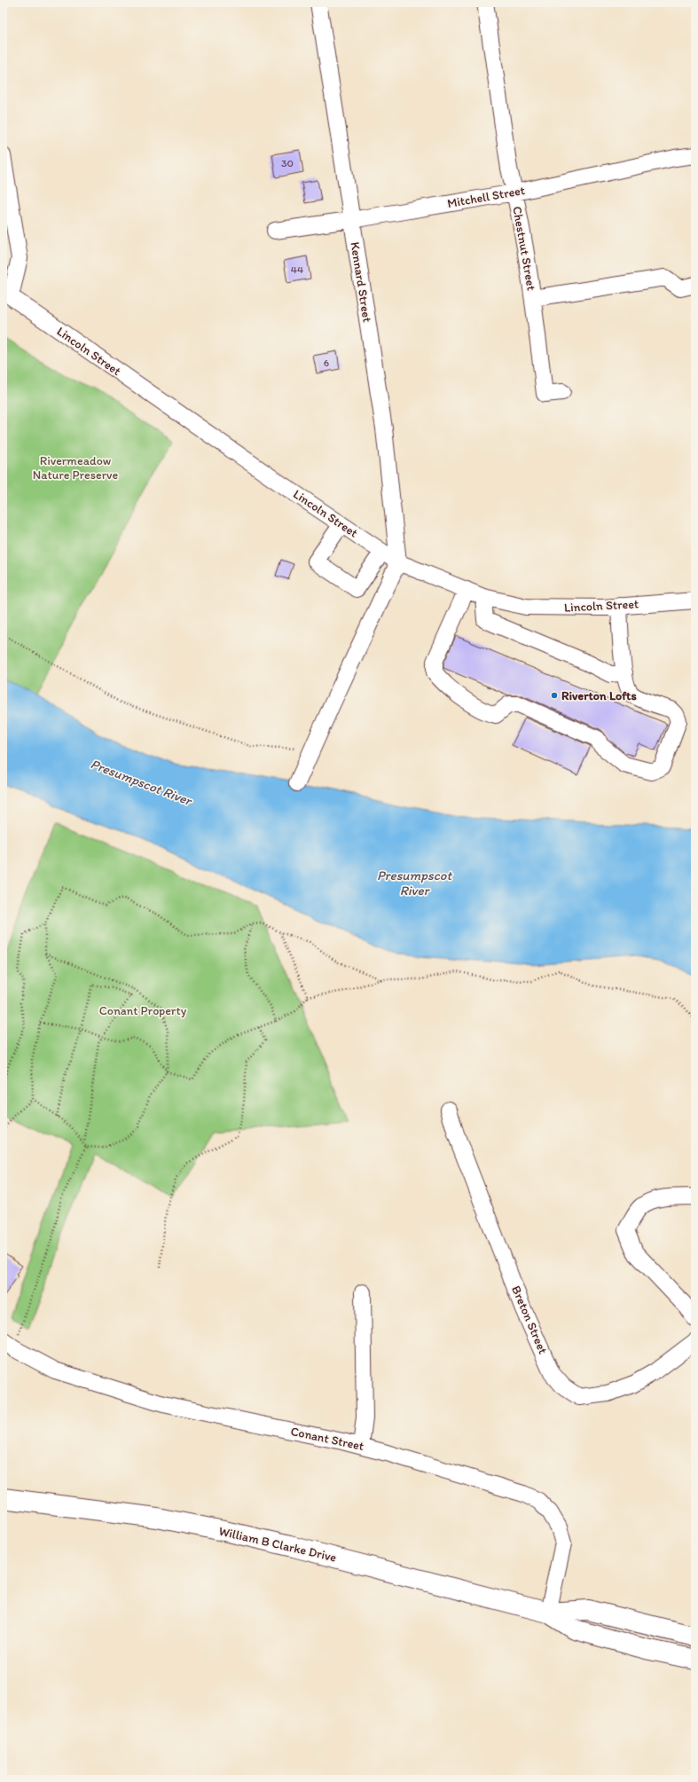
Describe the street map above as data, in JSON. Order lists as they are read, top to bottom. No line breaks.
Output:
{"streets":{"highway":["William B Clarke Drive"],"street":["Mitchell Street","Chestnut Street","Kennard Street","Lincoln Street","Breton Street","Conant Street"]},"crossings":[["Mitchell Street","Chestnut Street"],["Mitchell Street","Kennard Street"],["Kennard Street","Lincoln Street"],["Conant Street","William B Clarke Drive"]],"water":["Presumpscot River"],"parks":["Rivermeadow Nature Preserve","Conant Property"],"places":["Riverton Lofts"],"house_numbers":["30","44","6"]}
